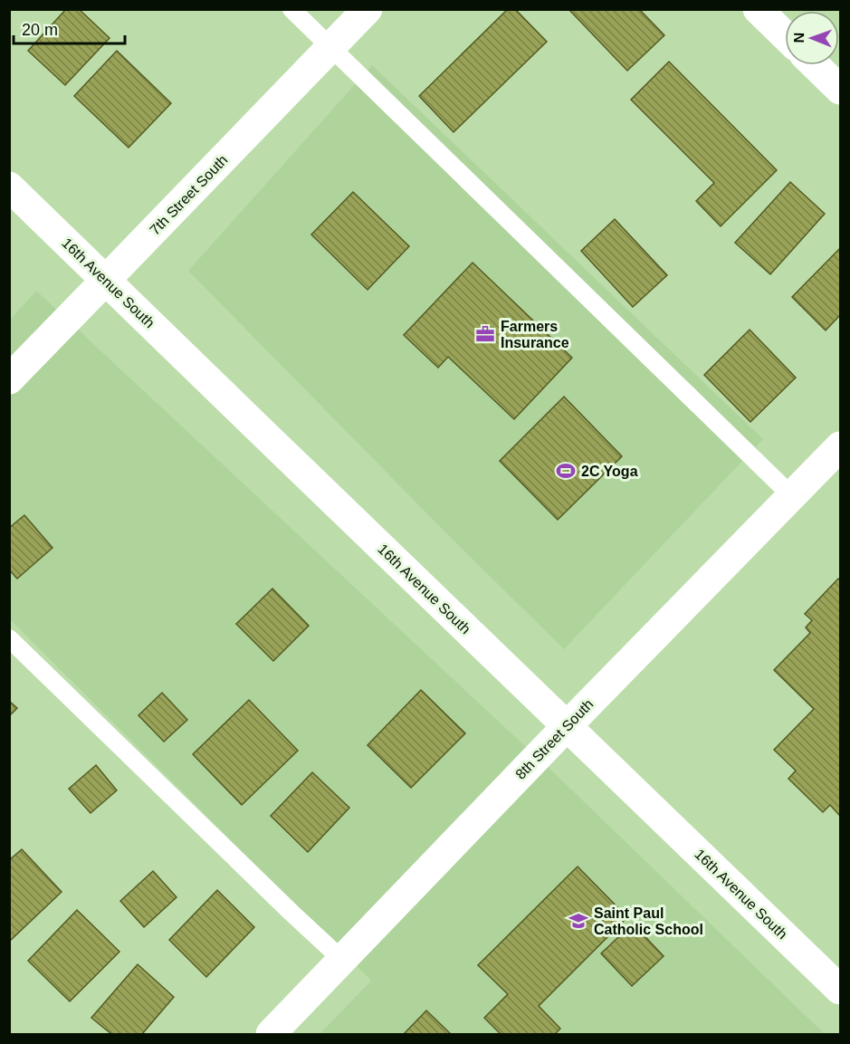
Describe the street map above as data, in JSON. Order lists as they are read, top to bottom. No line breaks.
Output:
{"streets":{"street":["7th Street South","16th Avenue South","8th Street South"]},"crossings":[["7th Street South","16th Avenue South"],["16th Avenue South","8th Street South"]],"places":{"office":["Farmers Insurance"],"sports":["2C Yoga"],"school or university":["Saint Paul Catholic School"]},"scale_bar":"20 m","north":"left"}
